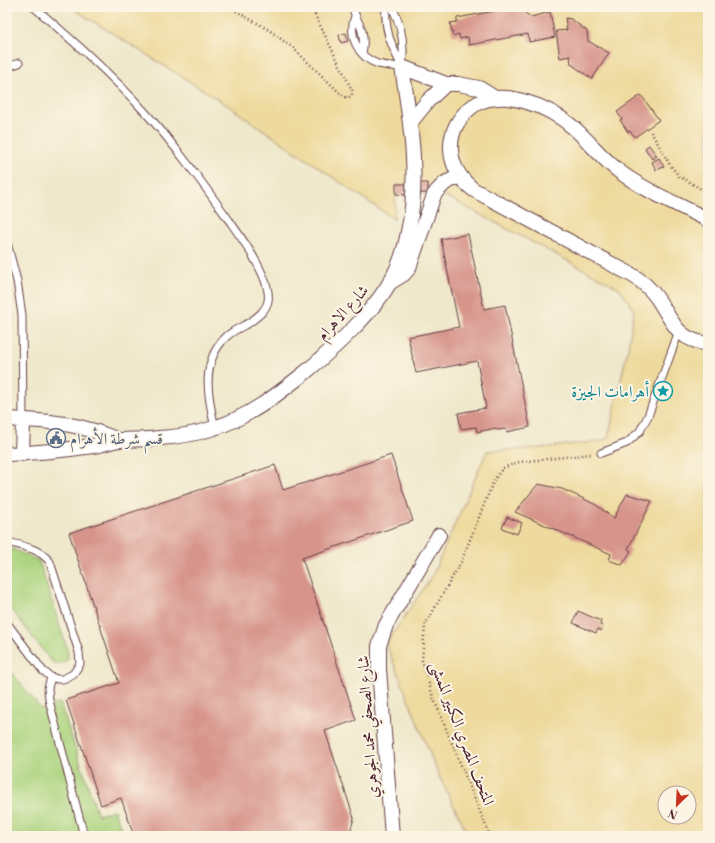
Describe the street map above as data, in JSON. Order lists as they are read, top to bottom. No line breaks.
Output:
{"streets":{"street":["شارع الاهرام","شارع الصحفي محمد الجوهري"],"path":["المتحف المصري الكبير الممشى"]},"places":{"place":["أهرامات الجيزة"],"public building":["قسم شرطة الأهرام"]},"north":"bottom left"}
